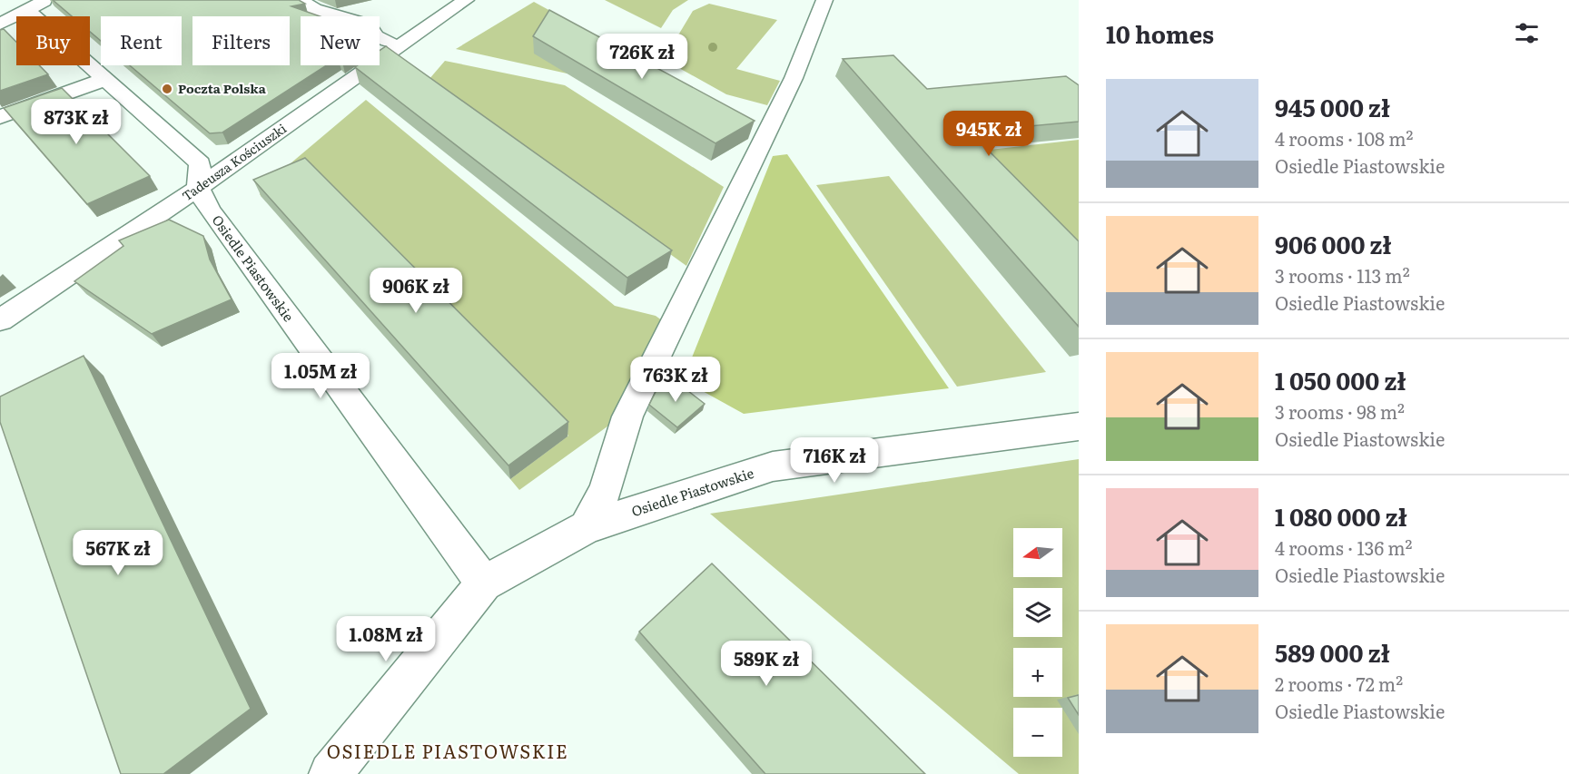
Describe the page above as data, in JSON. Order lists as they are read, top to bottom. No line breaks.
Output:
{"streets":{"street":["Tadeusza Kościuszki","Osiedle Piastowskie"]},"crossings":[["Tadeusza Kościuszki","Osiedle Piastowskie"]],"districts":["OSIEDLE PIASTOWSKIE"],"places":["Poczta Polska"],"north":"left","page":{"heading":"10 homes","chip":["Buy","Rent","Filters","New"],"price":["726K zł","873K zł","945K zł","906K zł","1.05M zł","763K zł","716K zł","567K zł","1.08M zł","589K zł"],"list":[{"name":"945 000 zł","note":"4 rooms · 108 m² · Osiedle Piastowskie"},{"name":"906 000 zł","note":"3 rooms · 113 m² · Osiedle Piastowskie"},{"name":"1 050 000 zł","note":"3 rooms · 98 m² · Osiedle Piastowskie"},{"name":"1 080 000 zł","note":"4 rooms · 136 m² · Osiedle Piastowskie"},{"name":"589 000 zł","note":"2 rooms · 72 m² · Osiedle Piastowskie"}],"map_buttons":["+","−"]}}
